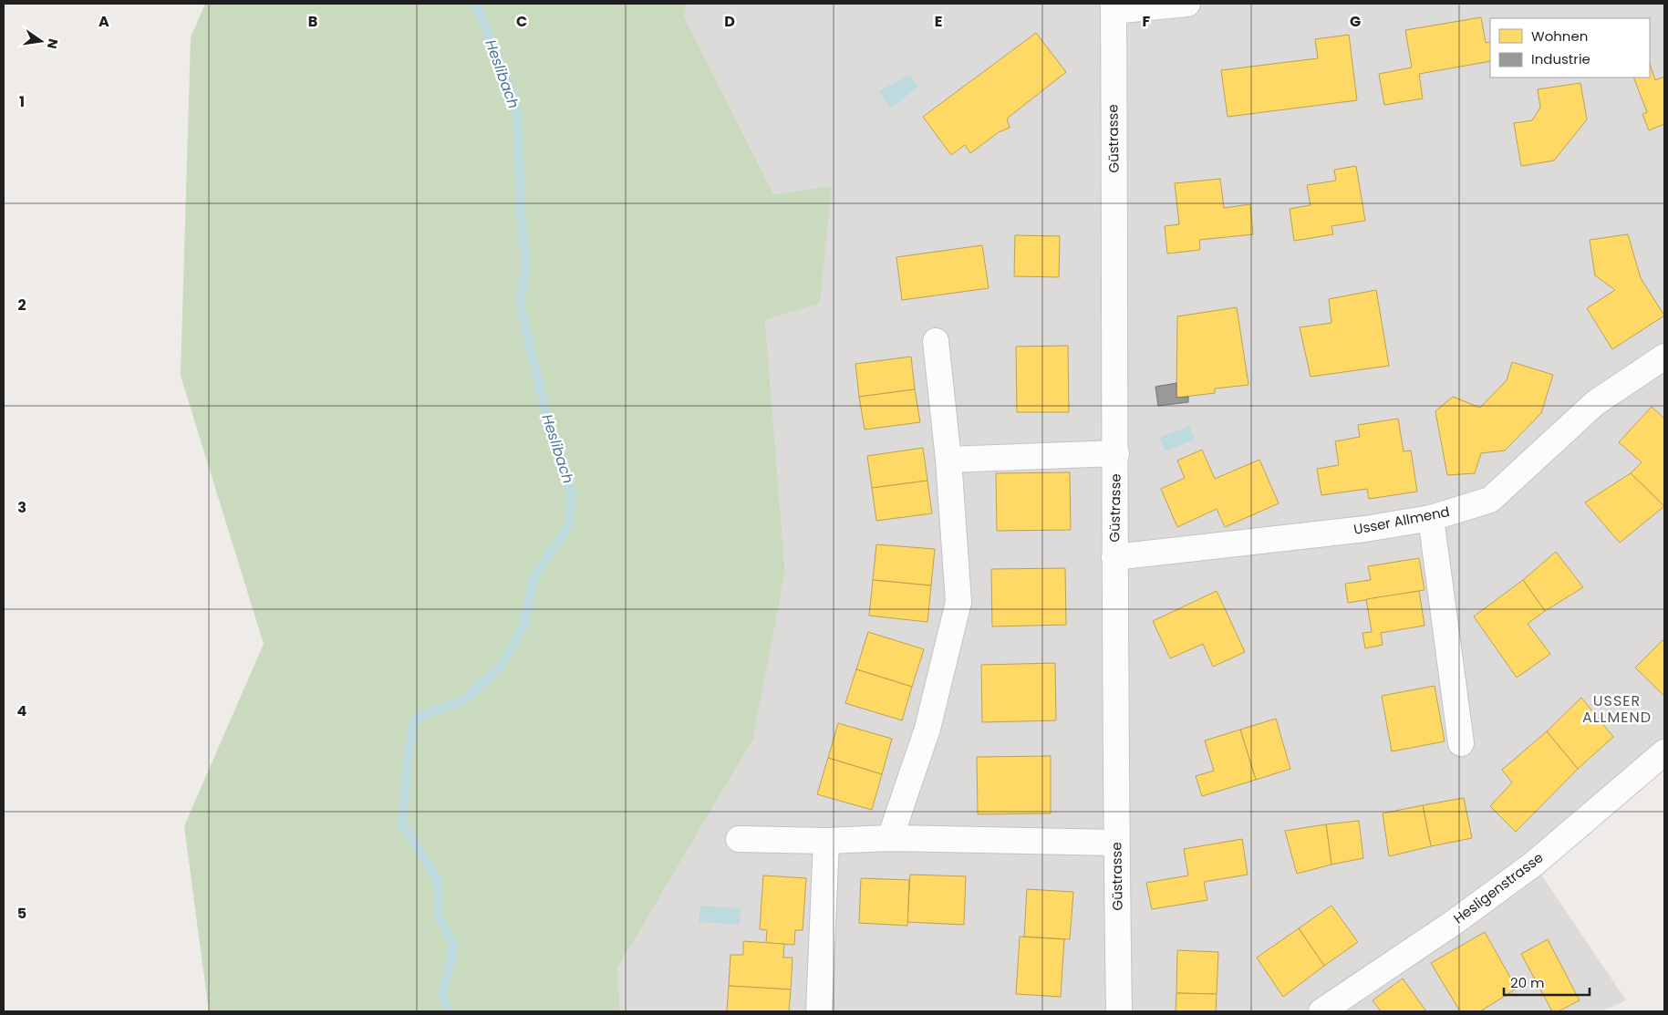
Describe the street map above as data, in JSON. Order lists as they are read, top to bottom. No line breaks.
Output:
{"streets":{"street":["Güstrasse","Usser Allmend","Hesligenstrasse"]},"crossings":[["Güstrasse","Usser Allmend"]],"districts":["USSER ALLMEND"],"water":["Heslibach"],"legend":["Wohnen","Industrie"],"scale_bar":"20 m","north":"right","grid":{"columns":["A","B","C","D","E","F","G"],"rows":["1","2","3","4","5"]}}
